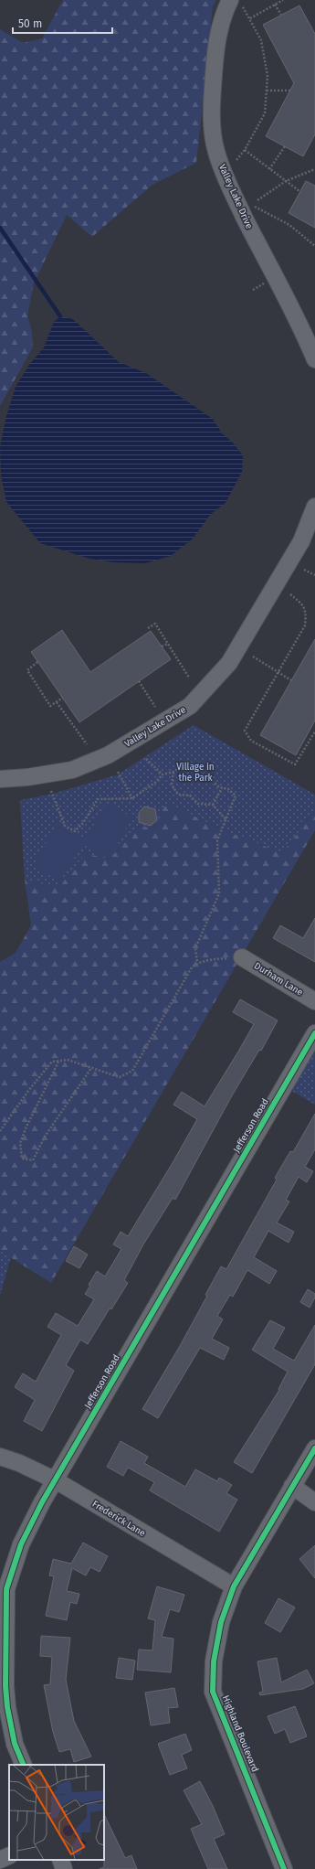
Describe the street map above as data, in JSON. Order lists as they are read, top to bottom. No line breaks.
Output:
{"streets":{"street":["Valley Lake Drive","Durham Lane","Jefferson Road","Frederick Lane","Highland Boulevard"]},"crossings":[["Jefferson Road","Frederick Lane"],["Frederick Lane","Highland Boulevard"]],"parks":["Village in the Park"],"scale_bar":"50 m"}
